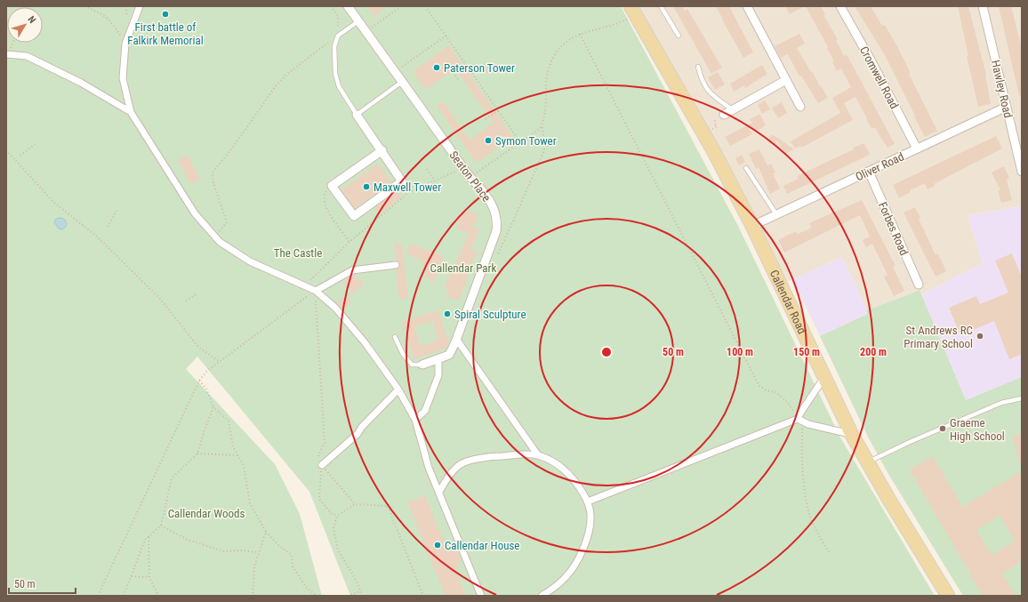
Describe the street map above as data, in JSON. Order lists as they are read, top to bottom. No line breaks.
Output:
{"streets":{"main road":["Callendar Road"],"street":["Cromwell Road","Hawley Road","Oliver Road","Seaton Place","Forbes Road"]},"crossings":[["Cromwell Road","Oliver Road"],["Hawley Road","Oliver Road"],["Oliver Road","Forbes Road"],["Oliver Road","Callendar Road"]],"parks":["The Castle","Callendar Park","Callendar Woods"],"places":["First battle of Falkirk Memorial","Paterson Tower","Symon Tower","Maxwell Tower","Spiral Sculpture","St Andrews RC Primary School","Graeme High School","Callendar House"],"scale_bar":"50 m","north":"top right","rings":["50 m","100 m","150 m","200 m"]}
